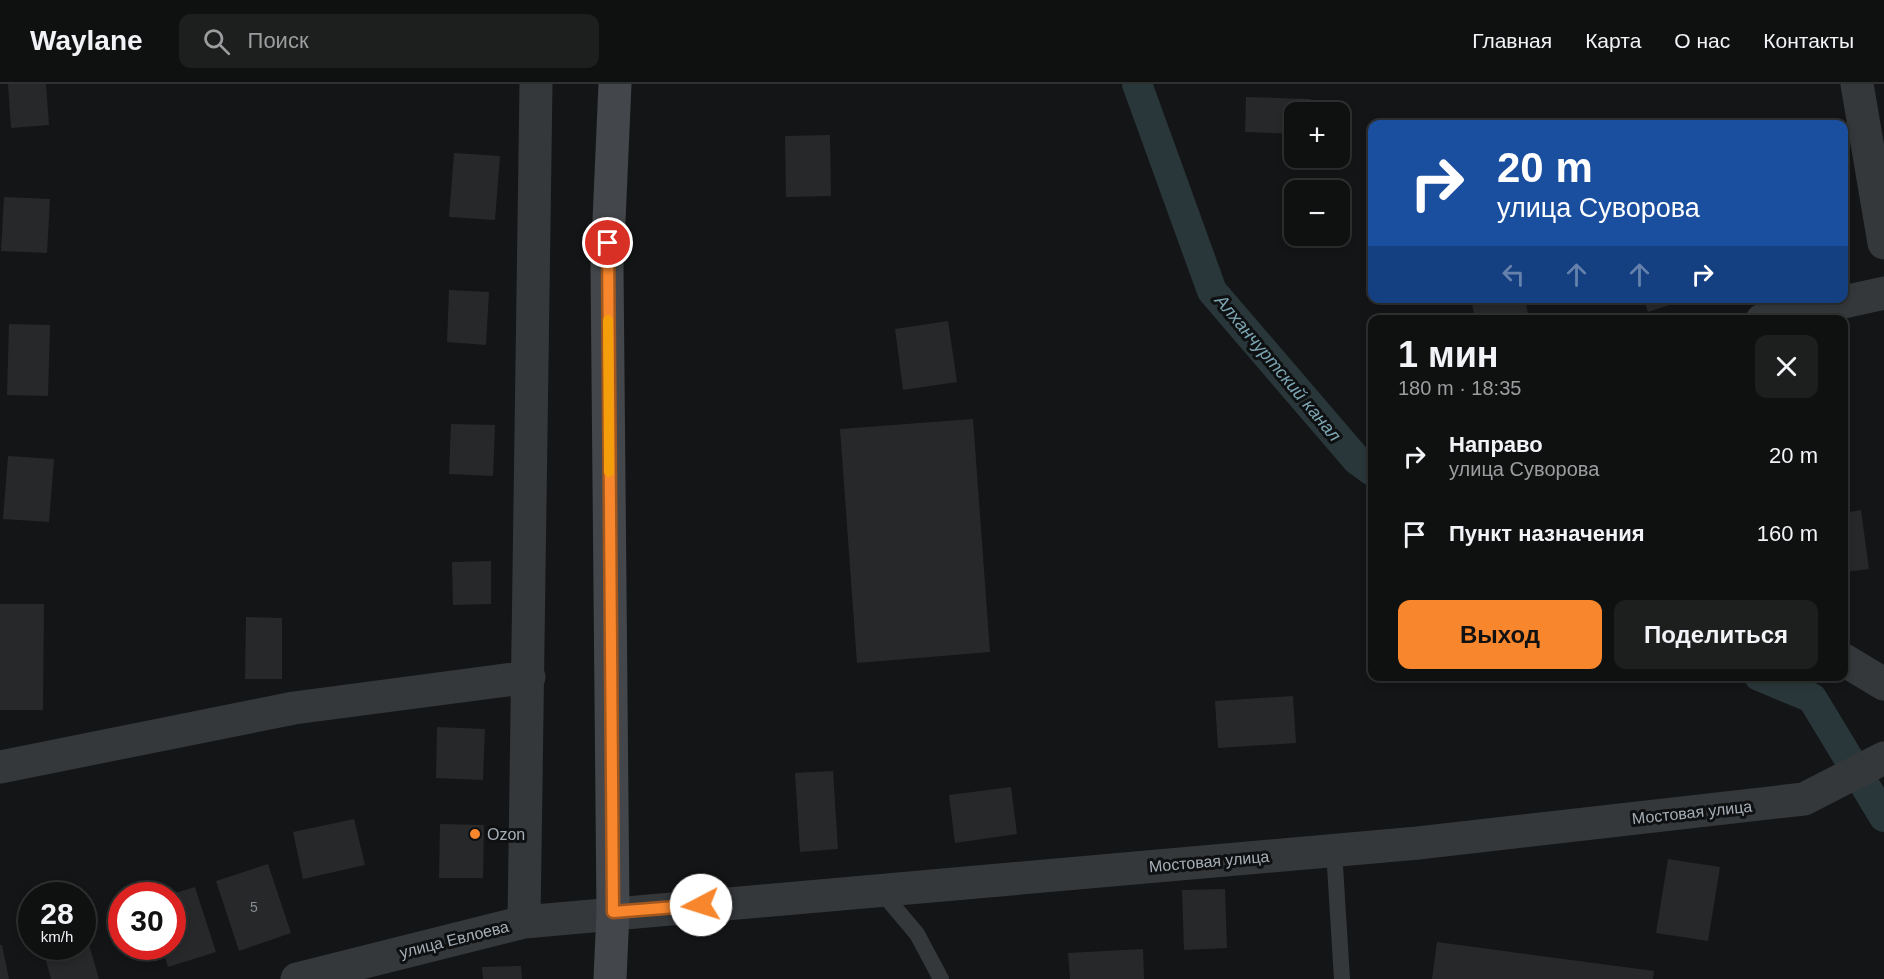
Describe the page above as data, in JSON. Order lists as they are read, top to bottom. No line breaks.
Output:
{"streets":{"street":["Мостовая улица","улица Евлоева"]},"crossings":[["Мостовая улица","улица Евлоева"]],"water":["Алханчуртский канал"],"places":["Ozon"],"house_numbers":["5"],"page":{"header":"Waylane","search":"Поиск","nav":["Главная","Карта","О нас","Контакты"],"map_buttons":["+","−"],"turn":["20 m","улица Суворова"],"heading":["1 мин","180 m · 18:35"],"list":[{"name":"Направо","note":"улица Суворова","value":"20 m"},{"name":"Пункт назначения","value":"160 m"}],"buttons":["Выход","Поделиться"],"speed":"28 km/h","limit":"30"}}
